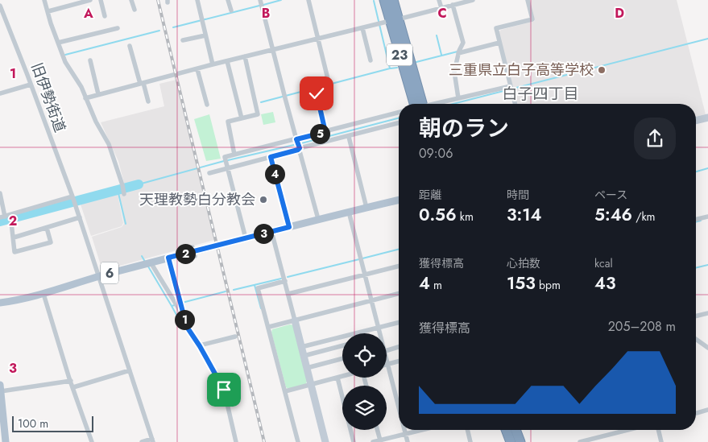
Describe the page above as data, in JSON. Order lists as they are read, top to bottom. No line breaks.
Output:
{"streets":{"highway":["23"],"main road":["6"],"street":["旧伊勢街道"]},"crossings":[["旧伊勢街道","6"]],"districts":["白子四丁目"],"places":["三重県立白子高等学校","天理教勢白分教会"],"scale_bar":"100 m","page":{"heading":["朝のラン","09:06"],"pins":["5","4","3","2","1"],"stats":[["距離","0.56 km"],["時間","3:14"],["ペース","5:46 /km"],["獲得標高","4 m"],["心拍数","153 bpm"],["kcal","43"]],"chart":["獲得標高","205–208 m"],"scale":"100 m"},"grid":{"columns":["A","B","C","D"],"rows":["1","2","3"]}}
